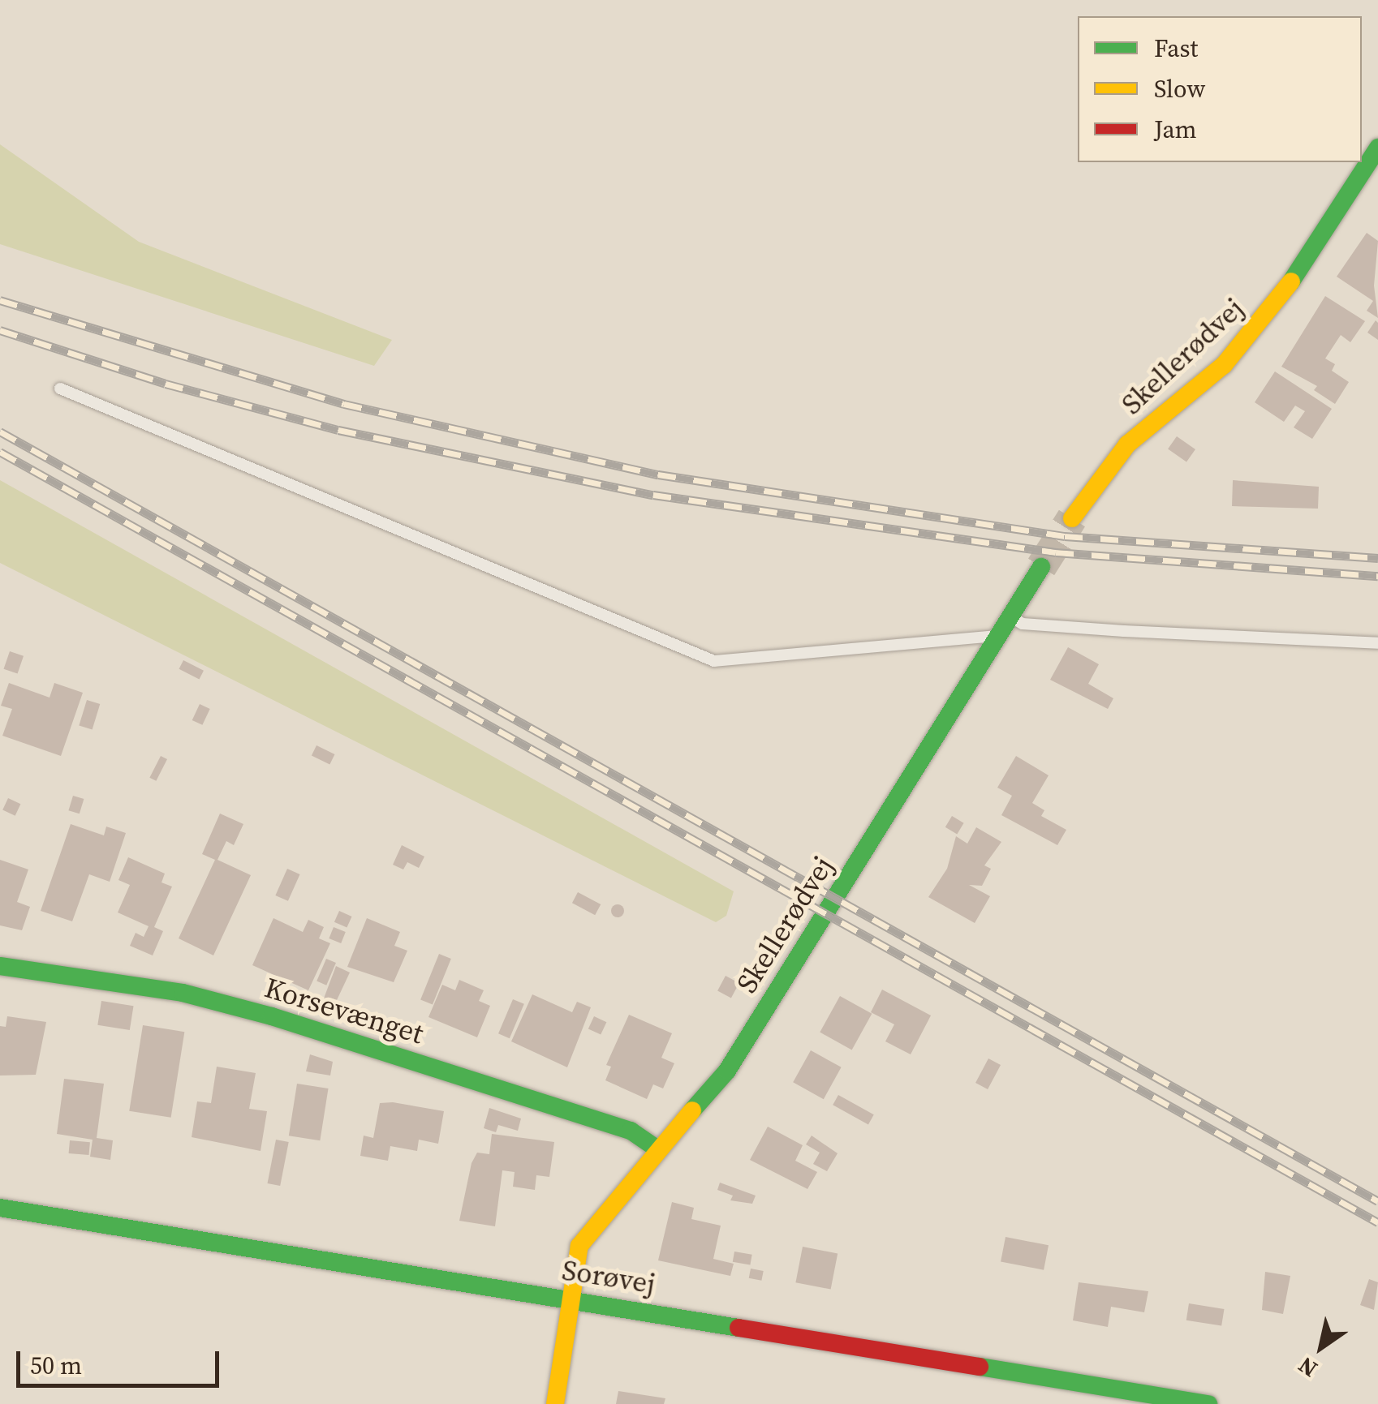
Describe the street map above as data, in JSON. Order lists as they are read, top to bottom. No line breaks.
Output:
{"streets":{"street":["Skellerødvej","Korsevænget","Sorøvej"]},"crossings":[["Skellerødvej","Korsevænget"],["Skellerødvej","Sorøvej"]],"legend":["Fast","Slow","Jam"],"scale_bar":"50 m","north":"bottom left"}
